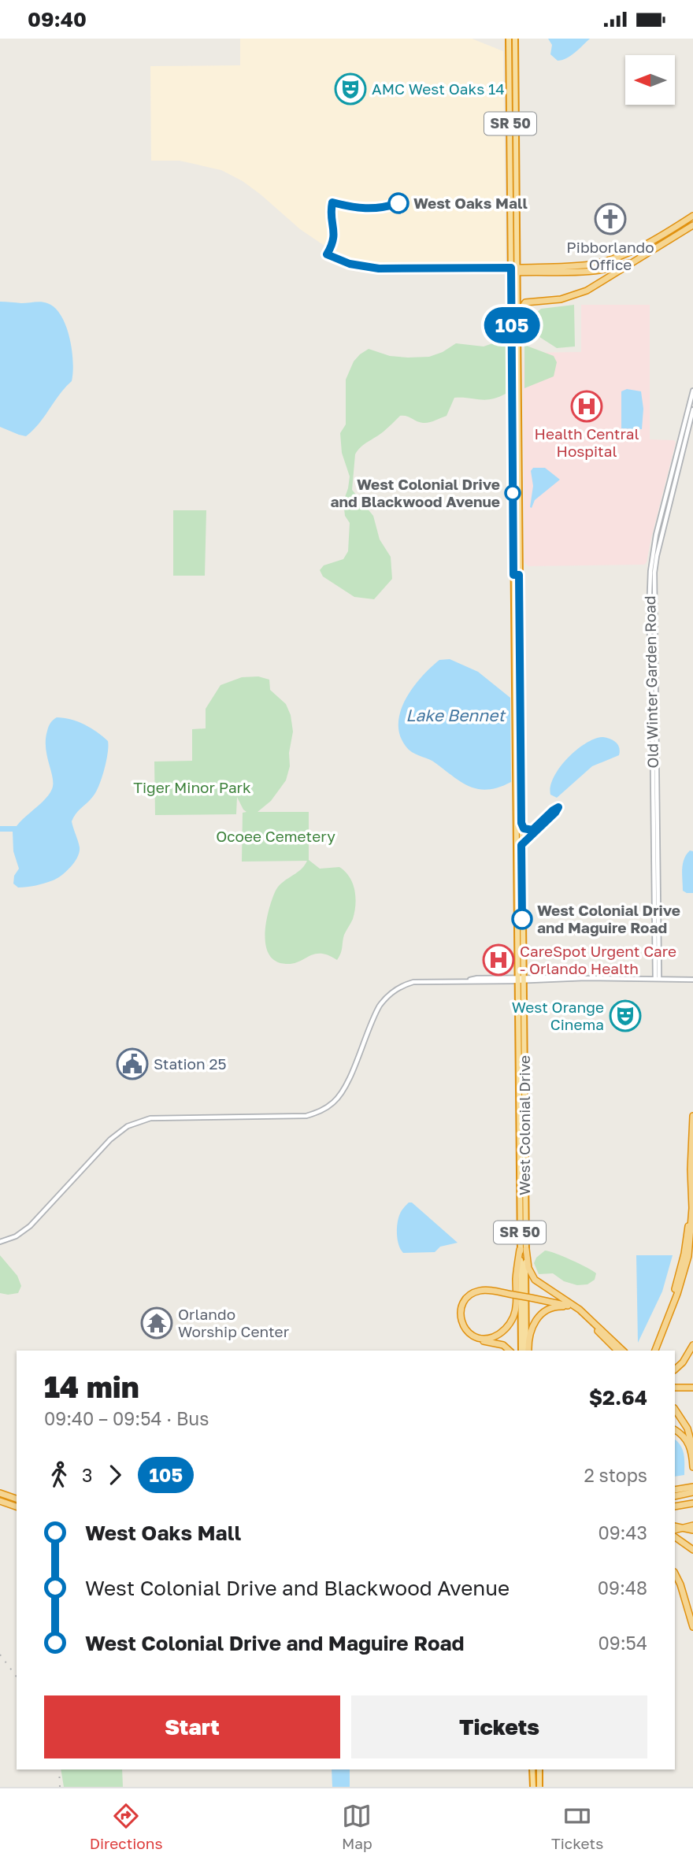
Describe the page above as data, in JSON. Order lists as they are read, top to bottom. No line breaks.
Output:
{"streets":{"highway":["SR 50","West Colonial Drive"],"main road":["Old Winter Garden Road"]},"water":["Lake Bennet"],"parks":["Tiger Minor Park","Ocoee Cemetery"],"places":{"theatre":["AMC West Oaks 14","West Orange Cinema"],"other":["West Oaks Mall","West Colonial Drive and Blackwood Avenue","West Colonial Drive and Maguire Road"],"church":["Pibborlando Office"],"hospital":["Health Central Hospital","CareSpot Urgent Care - Orlando Health"],"public building":["Station 25"],"temple":["Orlando Worship Center"]},"lines":["bus line 105"],"north":"left","page":{"status":"09:40","on_map":"105","heading":["14 min","09:40 – 09:54 · Bus","$2.64"],"legs":["3","105","2 stops"],"list":[{"name":"West Oaks Mall","value":"09:43"},{"name":"West Colonial Drive and Blackwood Avenue","value":"09:48"},{"name":"West Colonial Drive and Maguire Road","value":"09:54"}],"buttons":["Start","Tickets"],"tabs":["Directions","Map","Tickets"]}}
